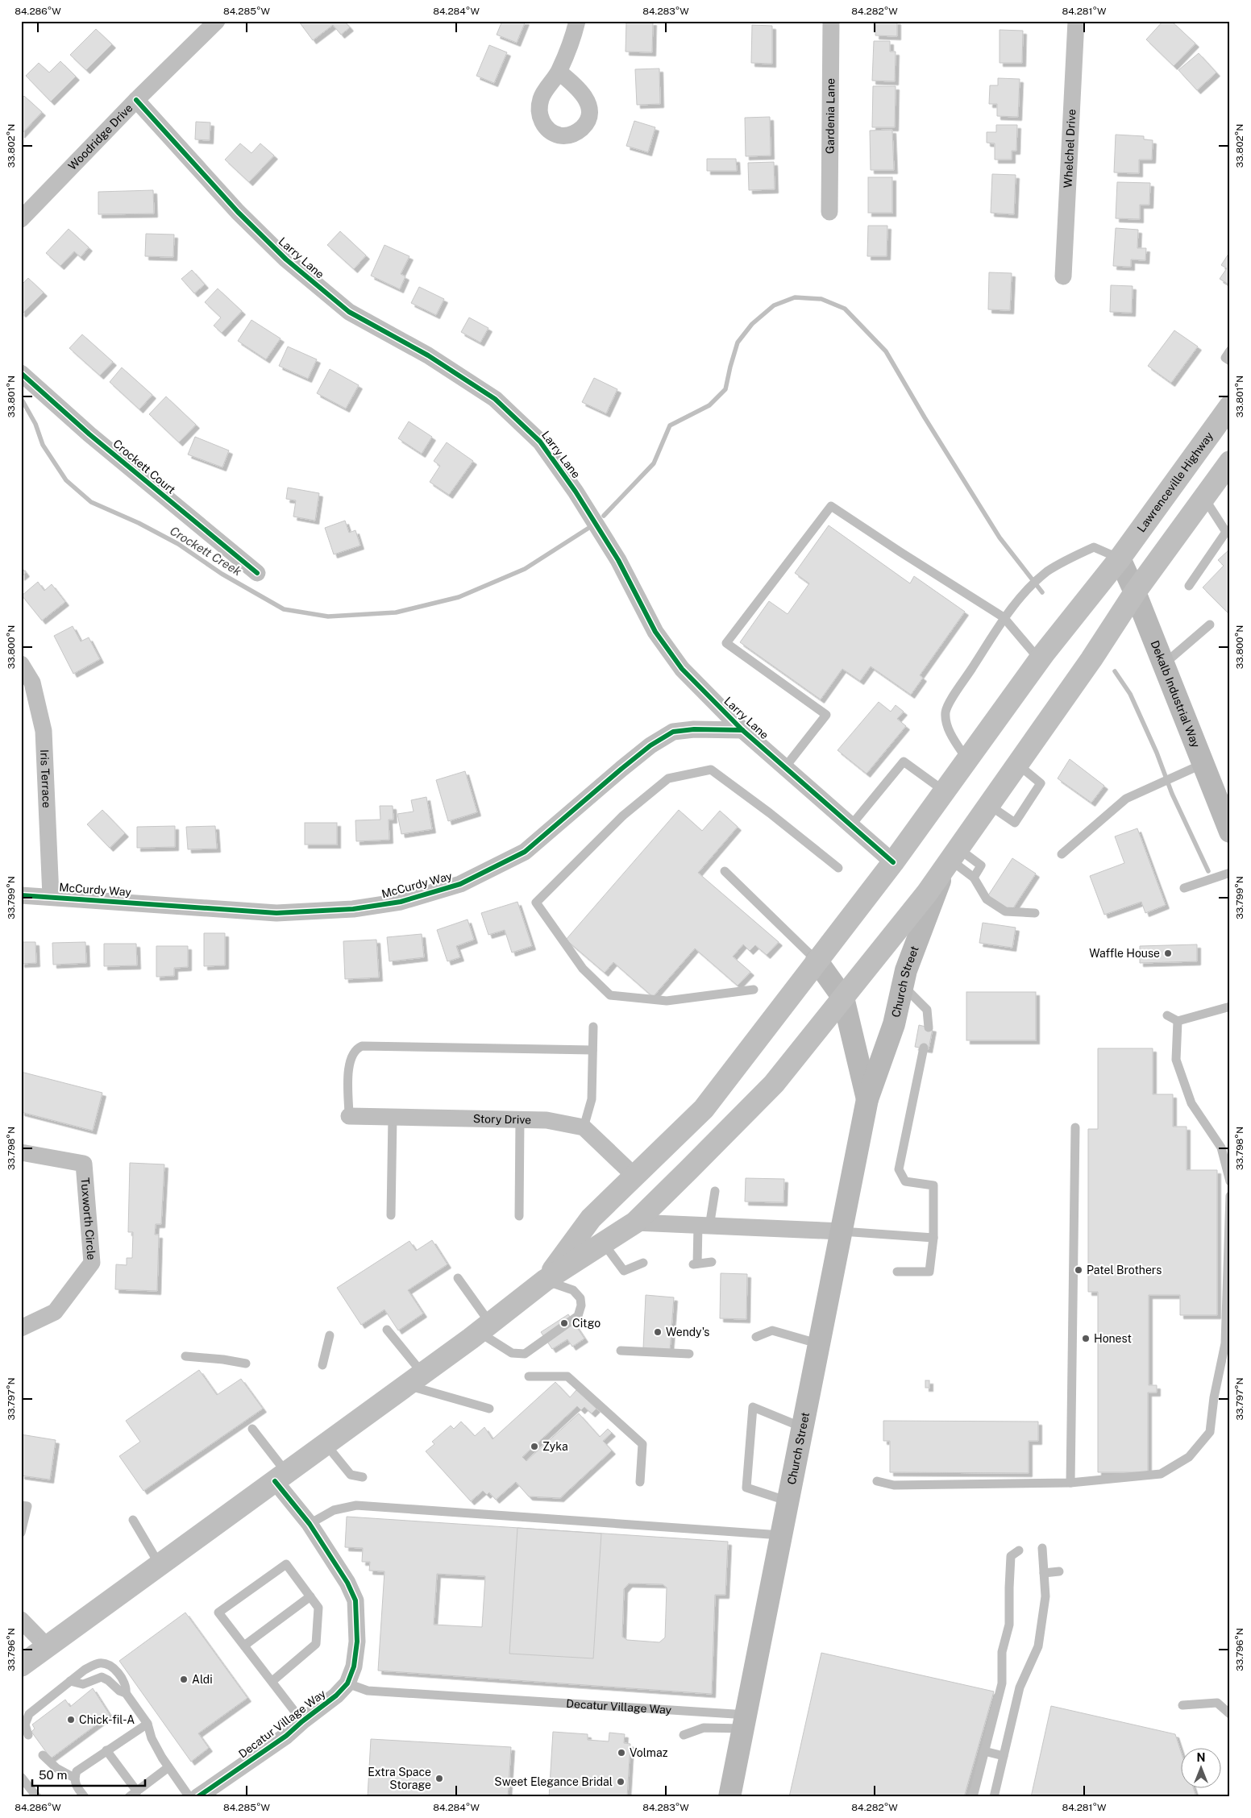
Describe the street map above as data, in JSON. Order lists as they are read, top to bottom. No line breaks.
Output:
{"streets":{"highway":["Lawrenceville Highway"],"main road":["Dekalb Industrial Way","Church Street"],"street":["Gardenia Lane","Woodridge Drive","Whelchel Drive","Larry Lane","Crockett Court","Iris Terrace","McCurdy Way","Story Drive","Tuxworth Circle","Decatur Village Way"]},"crossings":[["Woodridge Drive","Larry Lane"],["Larry Lane","Lawrenceville Highway"],["Larry Lane","McCurdy Way"],["Lawrenceville Highway","Dekalb Industrial Way"],["Lawrenceville Highway","Church Street"],["Iris Terrace","McCurdy Way"],["Church Street","Decatur Village Way"]],"water":["Crockett Creek"],"places":["Waffle House","Patel Brothers","Citgo","Wendy's","Honest","Zyka","Aldi","Chick-fil-A","Volmaz","Extra Space Storage","Sweet Elegance Bridal"],"scale_bar":"50 m","north":"top","coordinates":["84.286°W","84.285°W","84.284°W","84.283°W","84.282°W","84.281°W","33.802°N","33.801°N","33.800°N","33.799°N","33.798°N","33.797°N","33.796°N"]}
